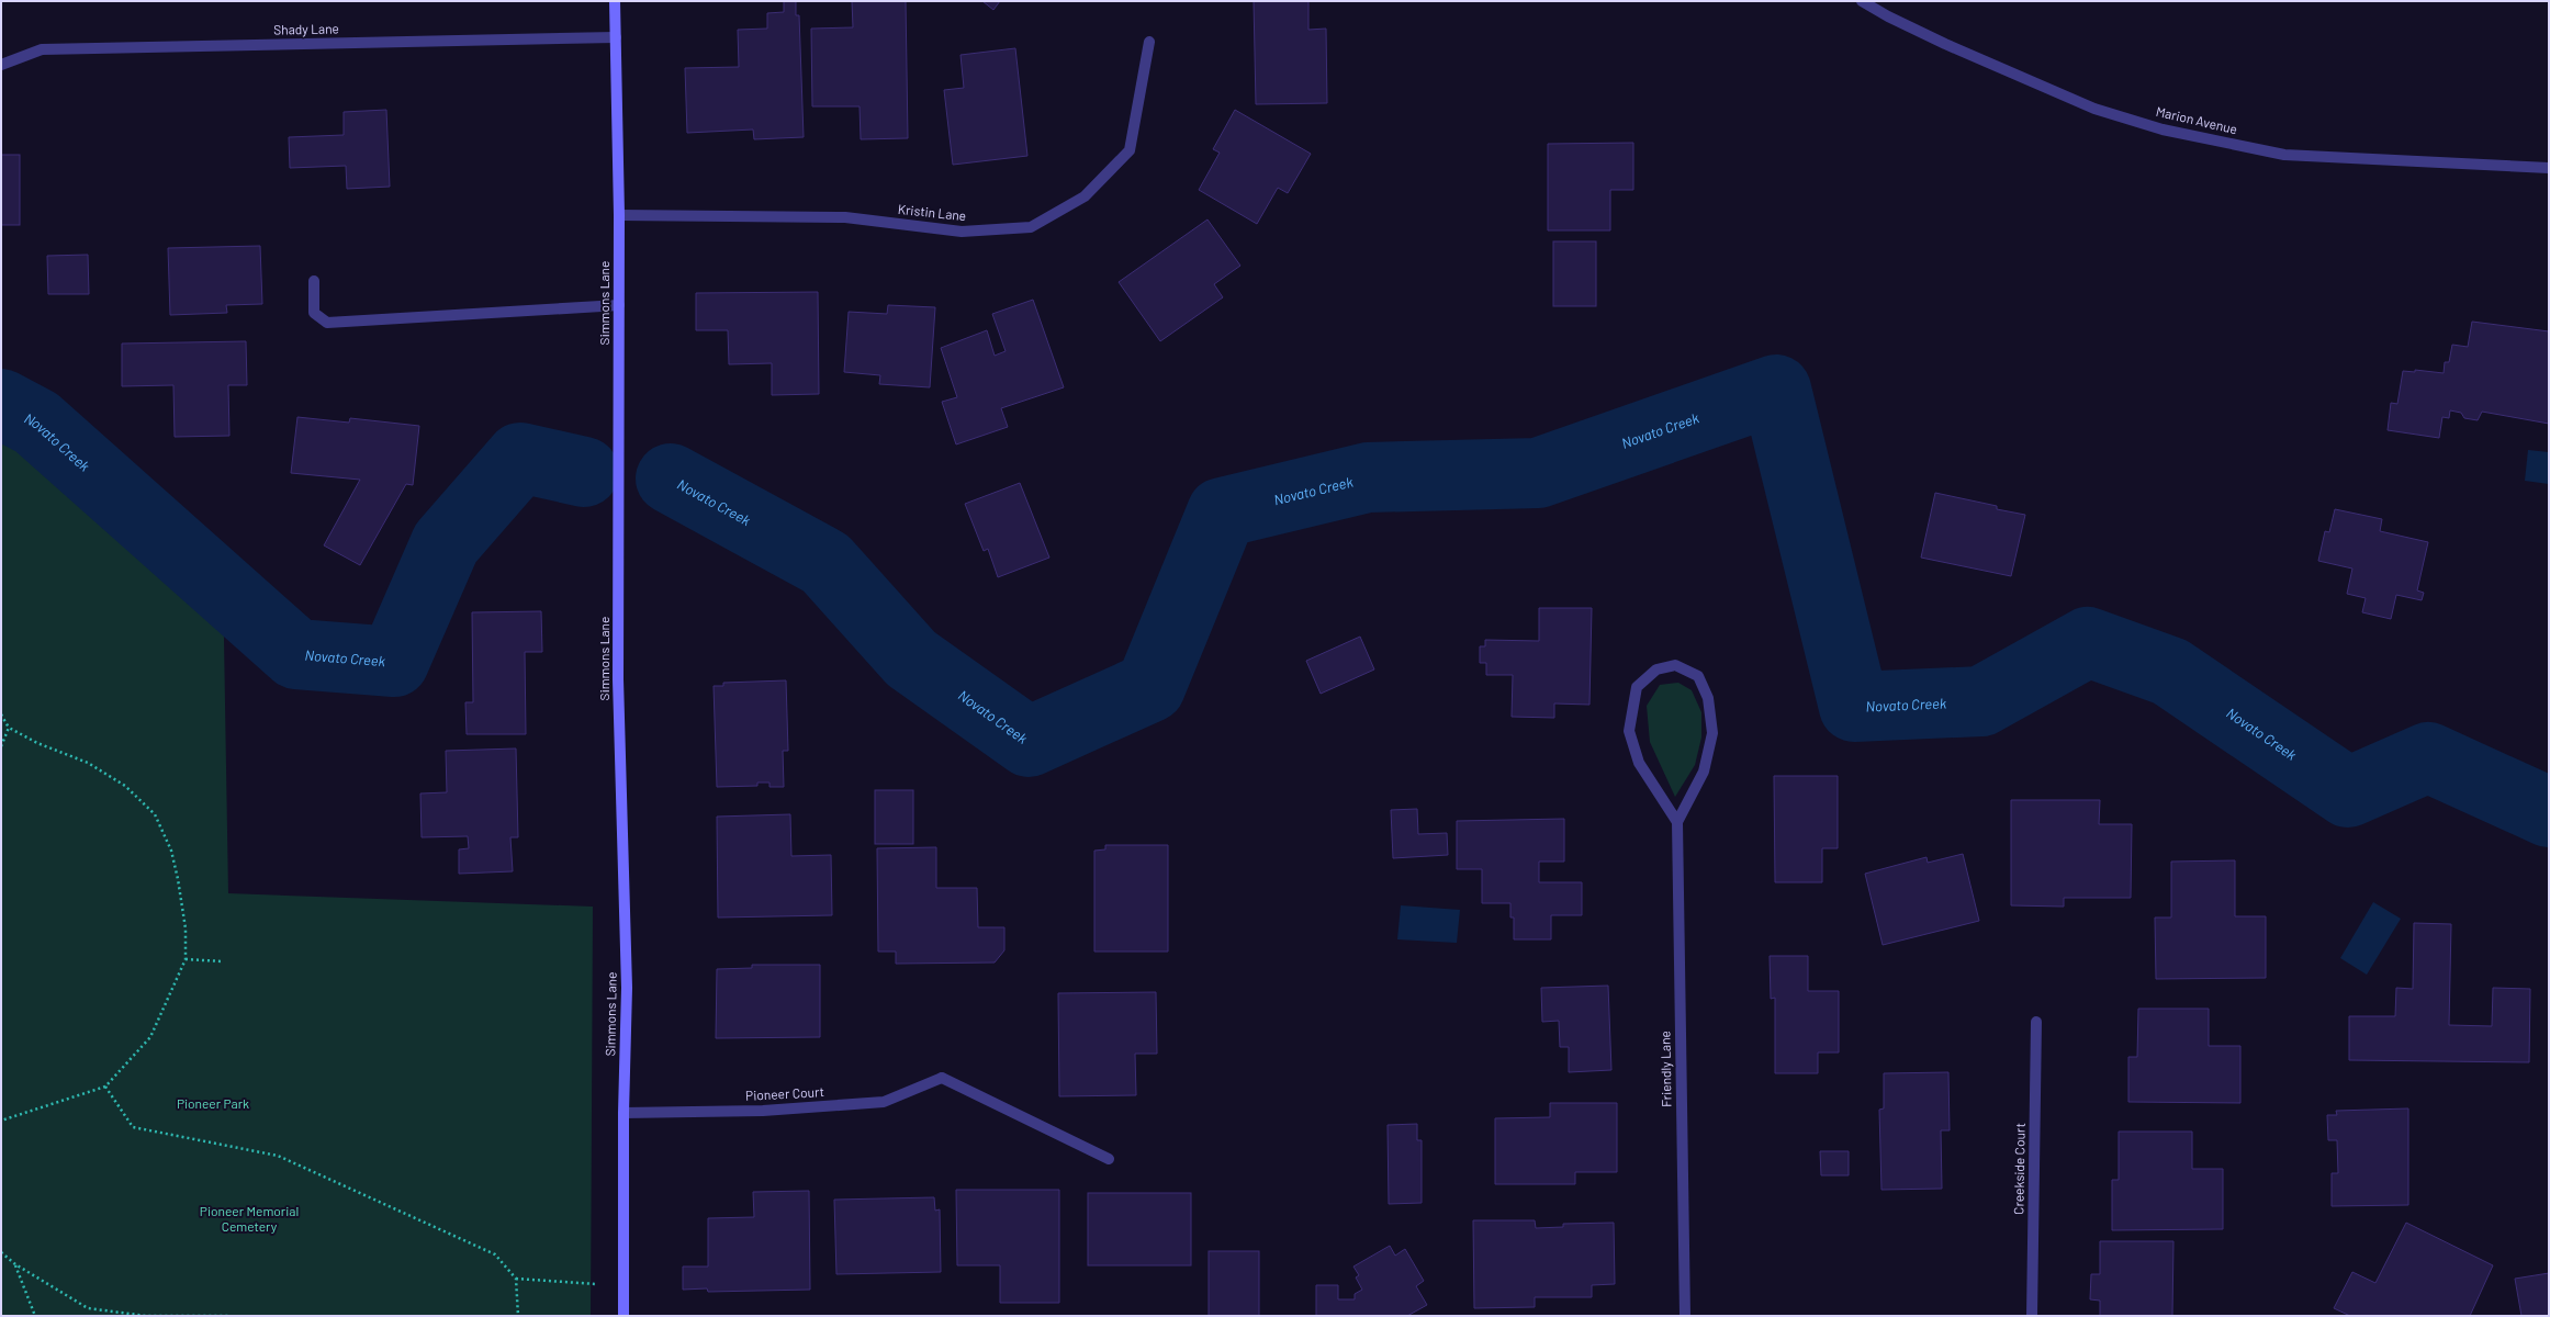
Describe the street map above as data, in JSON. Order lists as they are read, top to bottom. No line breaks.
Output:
{"streets":{"street":["Shady Lane","Marion Avenue","Kristin Lane","Simmons Lane","Friendly Lane","Pioneer Court","Creekside Court"]},"crossings":[["Shady Lane","Simmons Lane"],["Kristin Lane","Simmons Lane"],["Simmons Lane","Pioneer Court"]],"water":["Novato Creek"],"parks":["Pioneer Park","Pioneer Memorial Cemetery"]}
